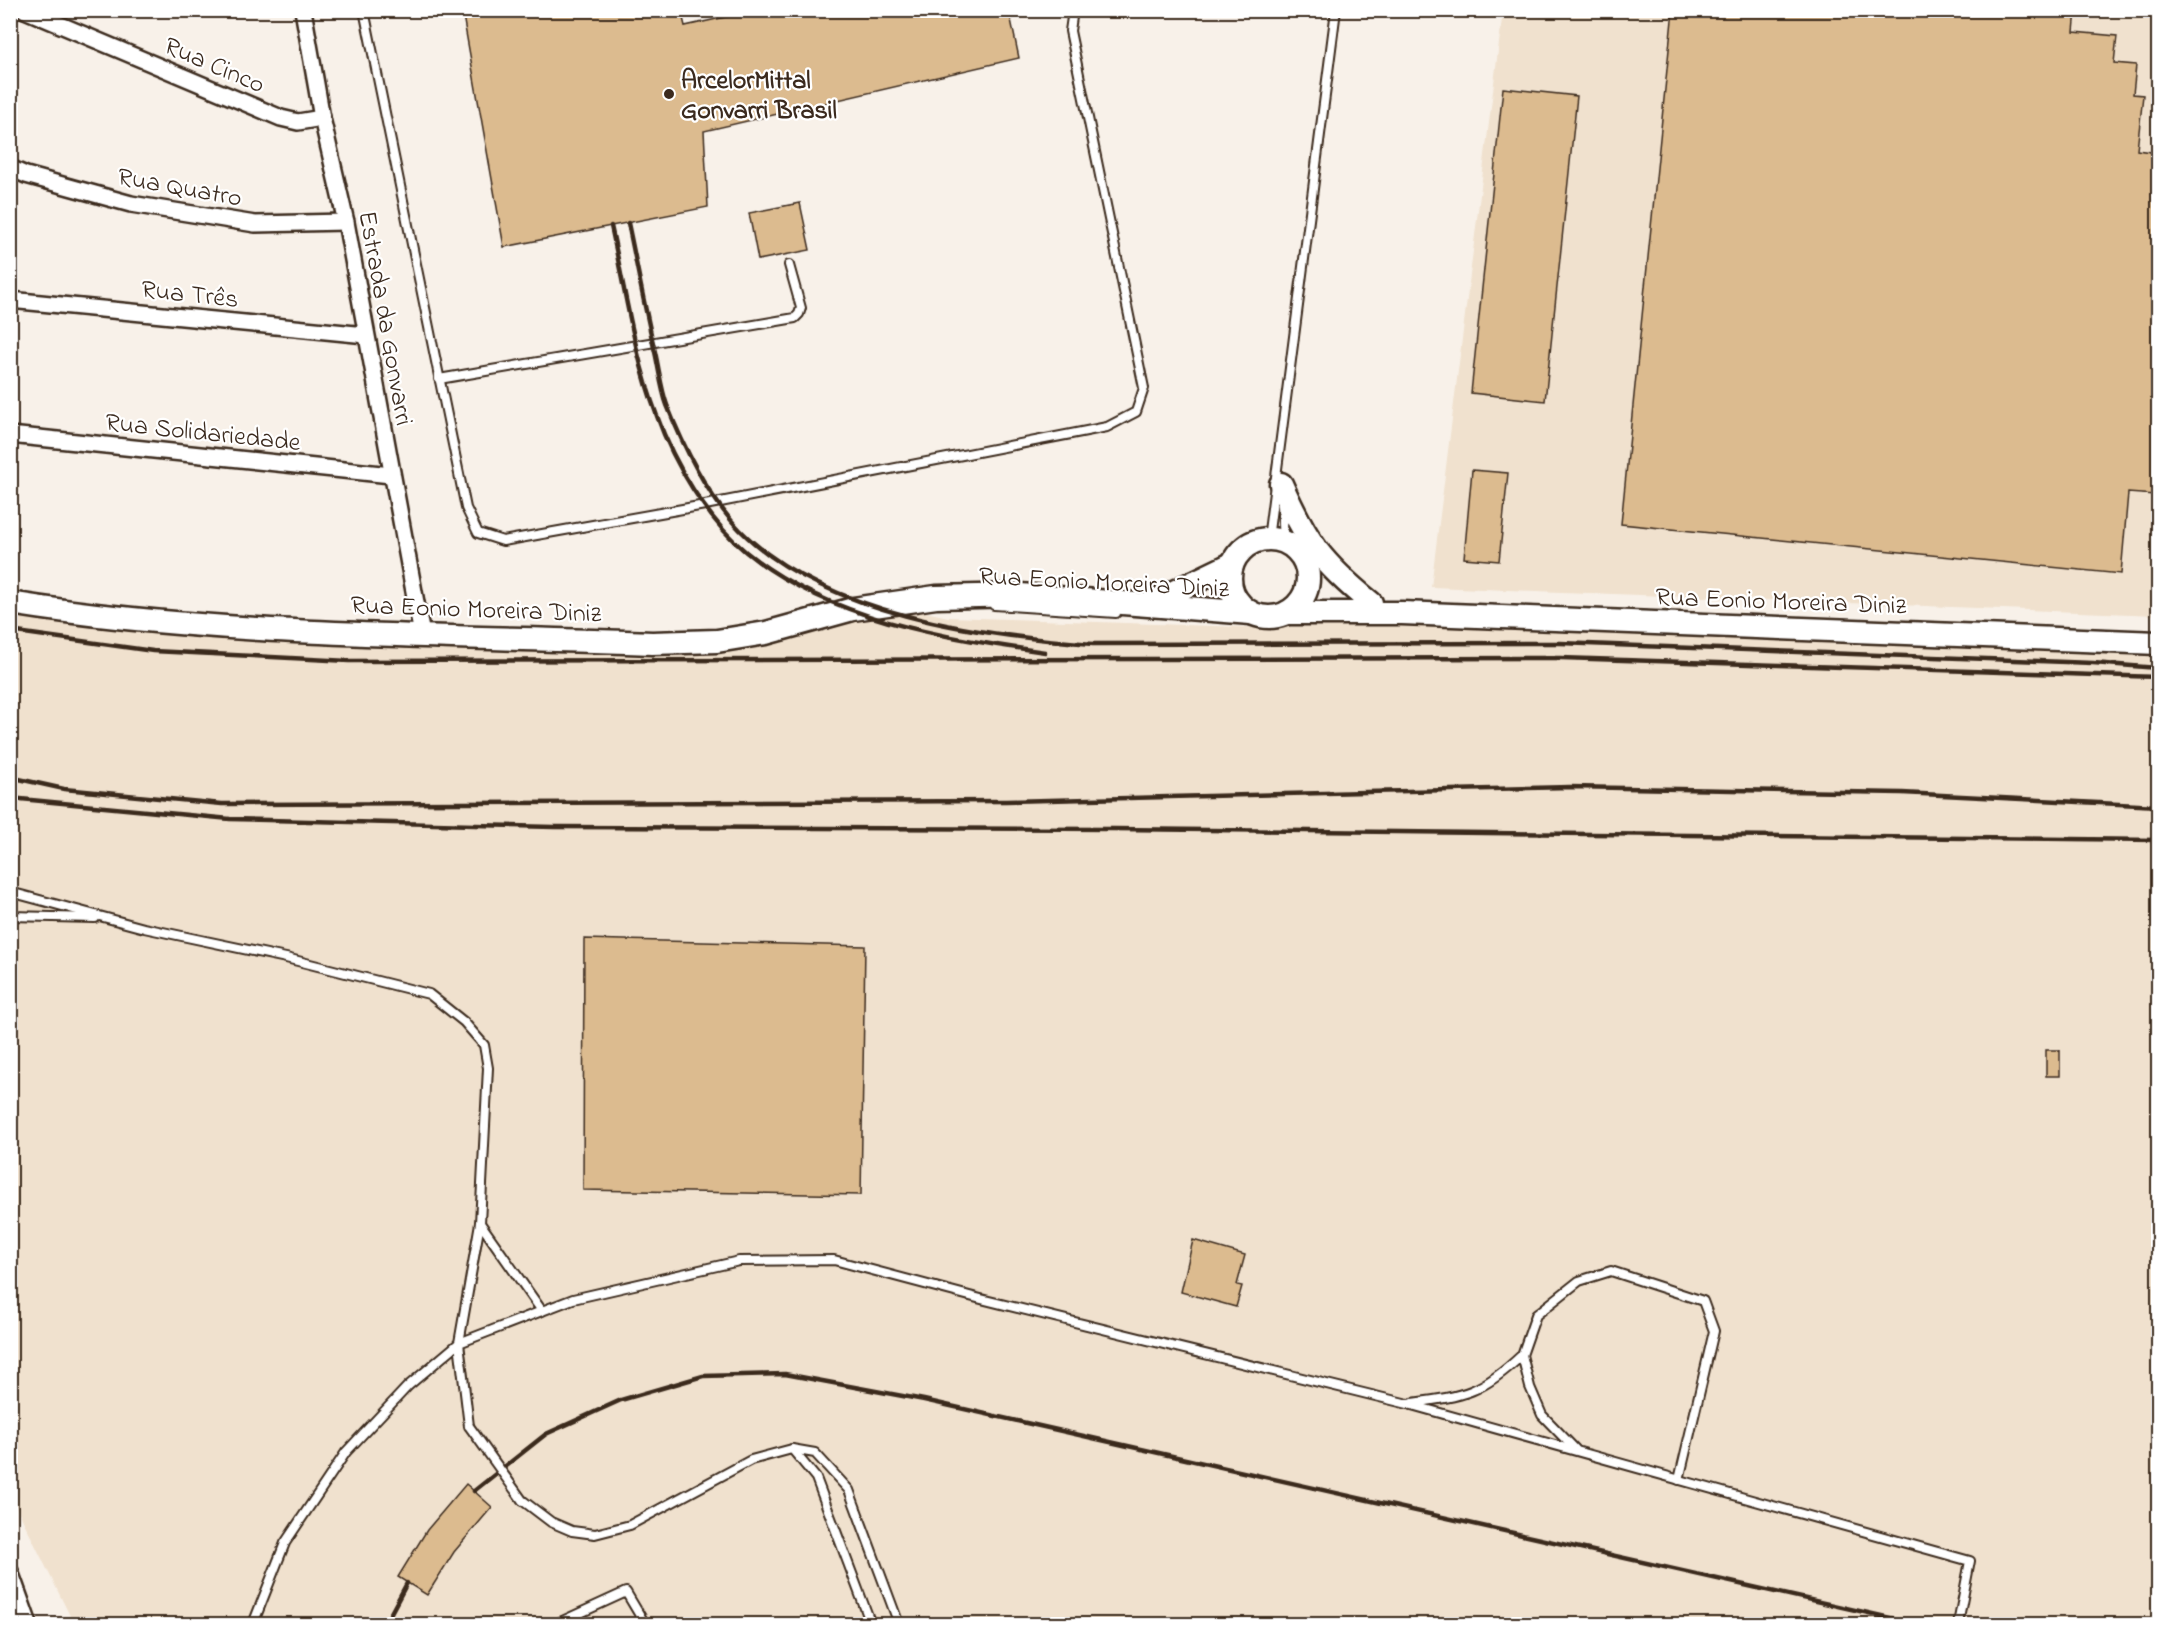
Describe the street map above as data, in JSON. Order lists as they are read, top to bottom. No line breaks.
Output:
{"streets":{"main road":["Rua Eonio Moreira Diniz"],"street":["Rua Cinco","Rua Quatro","Rua Três","Estrada da Gonvarri","Rua Solidariedade"]},"crossings":[["Rua Cinco","Estrada da Gonvarri"],["Rua Quatro","Estrada da Gonvarri"],["Rua Três","Estrada da Gonvarri"],["Estrada da Gonvarri","Rua Solidariedade"],["Estrada da Gonvarri","Rua Eonio Moreira Diniz"]],"places":["ArcelorMittal Gonvarri Brasil"]}
